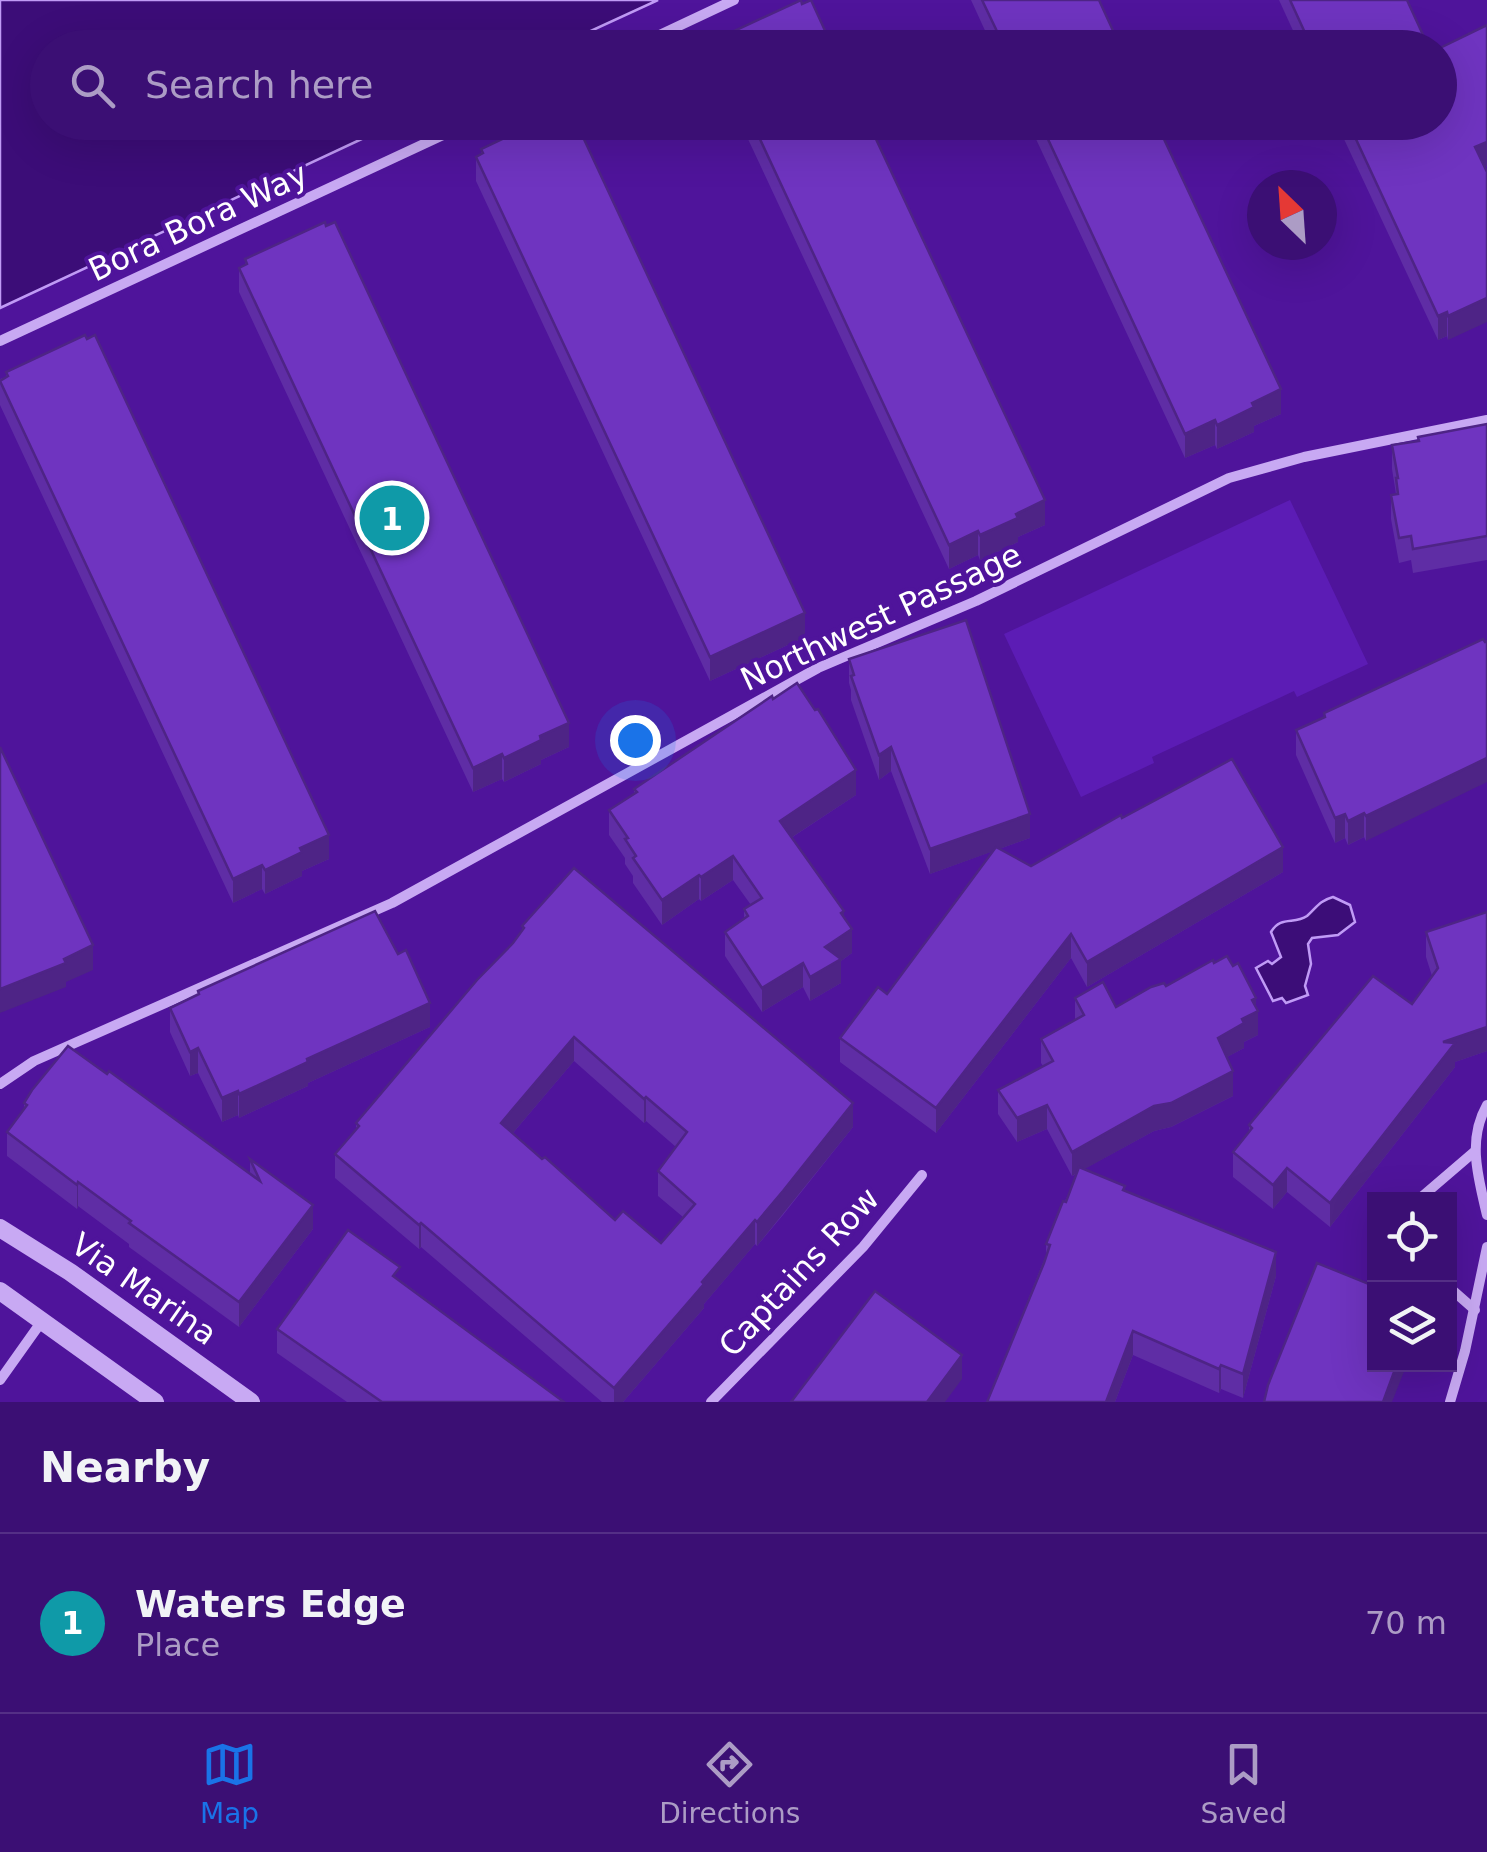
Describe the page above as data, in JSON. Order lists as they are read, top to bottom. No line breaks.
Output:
{"streets":{"street":["Bora Bora Way","Northwest Passage","Captains Row","Via Marina"]},"north":"top left","page":{"search":"Search here","pins":"1","heading":"Nearby","list":[{"mark":"1","name":"Waters Edge","note":"Place","value":"70 m"}],"nav":["Map","Directions","Saved"]}}
